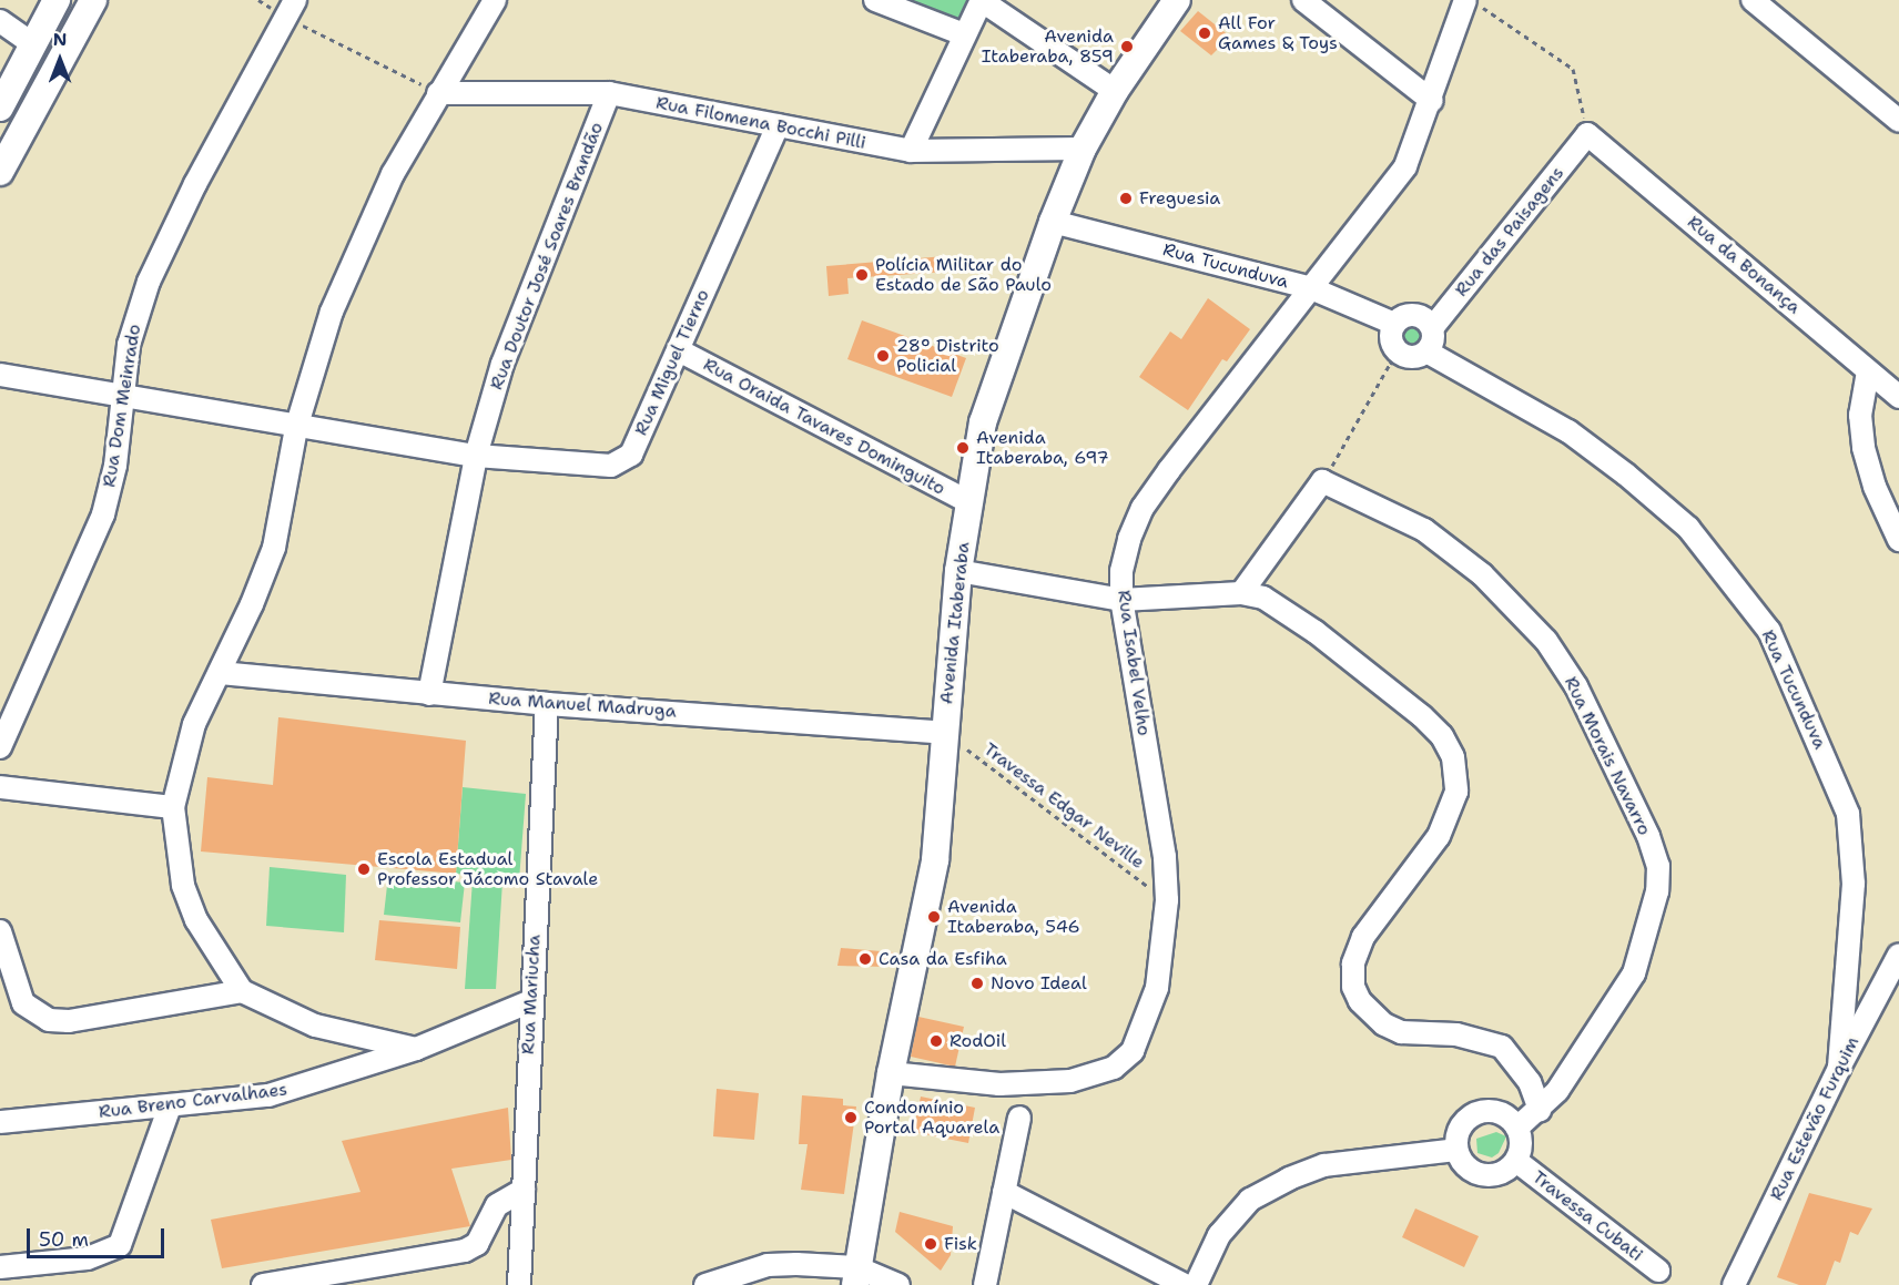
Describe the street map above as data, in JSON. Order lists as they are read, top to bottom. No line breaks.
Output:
{"streets":{"main road":["Avenida Itaberaba"],"street":["Rua Filomena Bocchi Pilli","Rua das Paisagens","Rua Doutor José Soares Brandão","Rua da Bonança","Rua Tucunduva","Rua Miguel Tierno","Rua Dom Meinrado","Rua Oraida Tavares Dominguito","Rua Isabel Velho","Rua Manuel Madruga","Rua Morais Navarro","Rua Mariucha","Rua Breno Carvalhaes","Rua Estevão Furquim","Travessa Cubati"],"path":["Travessa Edgar Neville"]},"crossings":[["Rua Filomena Bocchi Pilli","Rua Doutor José Soares Brandão"],["Rua Filomena Bocchi Pilli","Rua Miguel Tierno"],["Rua Filomena Bocchi Pilli","Avenida Itaberaba"],["Rua das Paisagens","Rua da Bonança"],["Rua das Paisagens","Rua Tucunduva"],["Rua Doutor José Soares Brandão","Rua Miguel Tierno"],["Rua Doutor José Soares Brandão","Rua Manuel Madruga"],["Rua Tucunduva","Avenida Itaberaba"],["Rua Tucunduva","Rua Isabel Velho"],["Rua Tucunduva","Rua Estevão Furquim"],["Rua Miguel Tierno","Rua Dom Meinrado"],["Rua Miguel Tierno","Rua Oraida Tavares Dominguito"],["Rua Oraida Tavares Dominguito","Avenida Itaberaba"],["Avenida Itaberaba","Rua Isabel Velho"],["Avenida Itaberaba","Rua Manuel Madruga"],["Avenida Itaberaba","Travessa Edgar Neville"],["Rua Isabel Velho","Travessa Edgar Neville"],["Rua Manuel Madruga","Travessa Edgar Neville"],["Rua Manuel Madruga","Rua Mariucha"],["Rua Morais Navarro","Travessa Cubati"],["Rua Mariucha","Rua Breno Carvalhaes"]],"places":["All For Games & Toys","Avenida Itaberaba, 859","Freguesia","Polícia Militar do Estado de São Paulo","28º Distrito Policial","Avenida Itaberaba, 697","Escola Estadual Professor Jácomo Stavale","Avenida Itaberaba, 546","Casa da Esfiha","Novo Ideal","RodOil","Condomínio Portal Aquarela","Fisk"],"scale_bar":"50 m","north":"top"}
